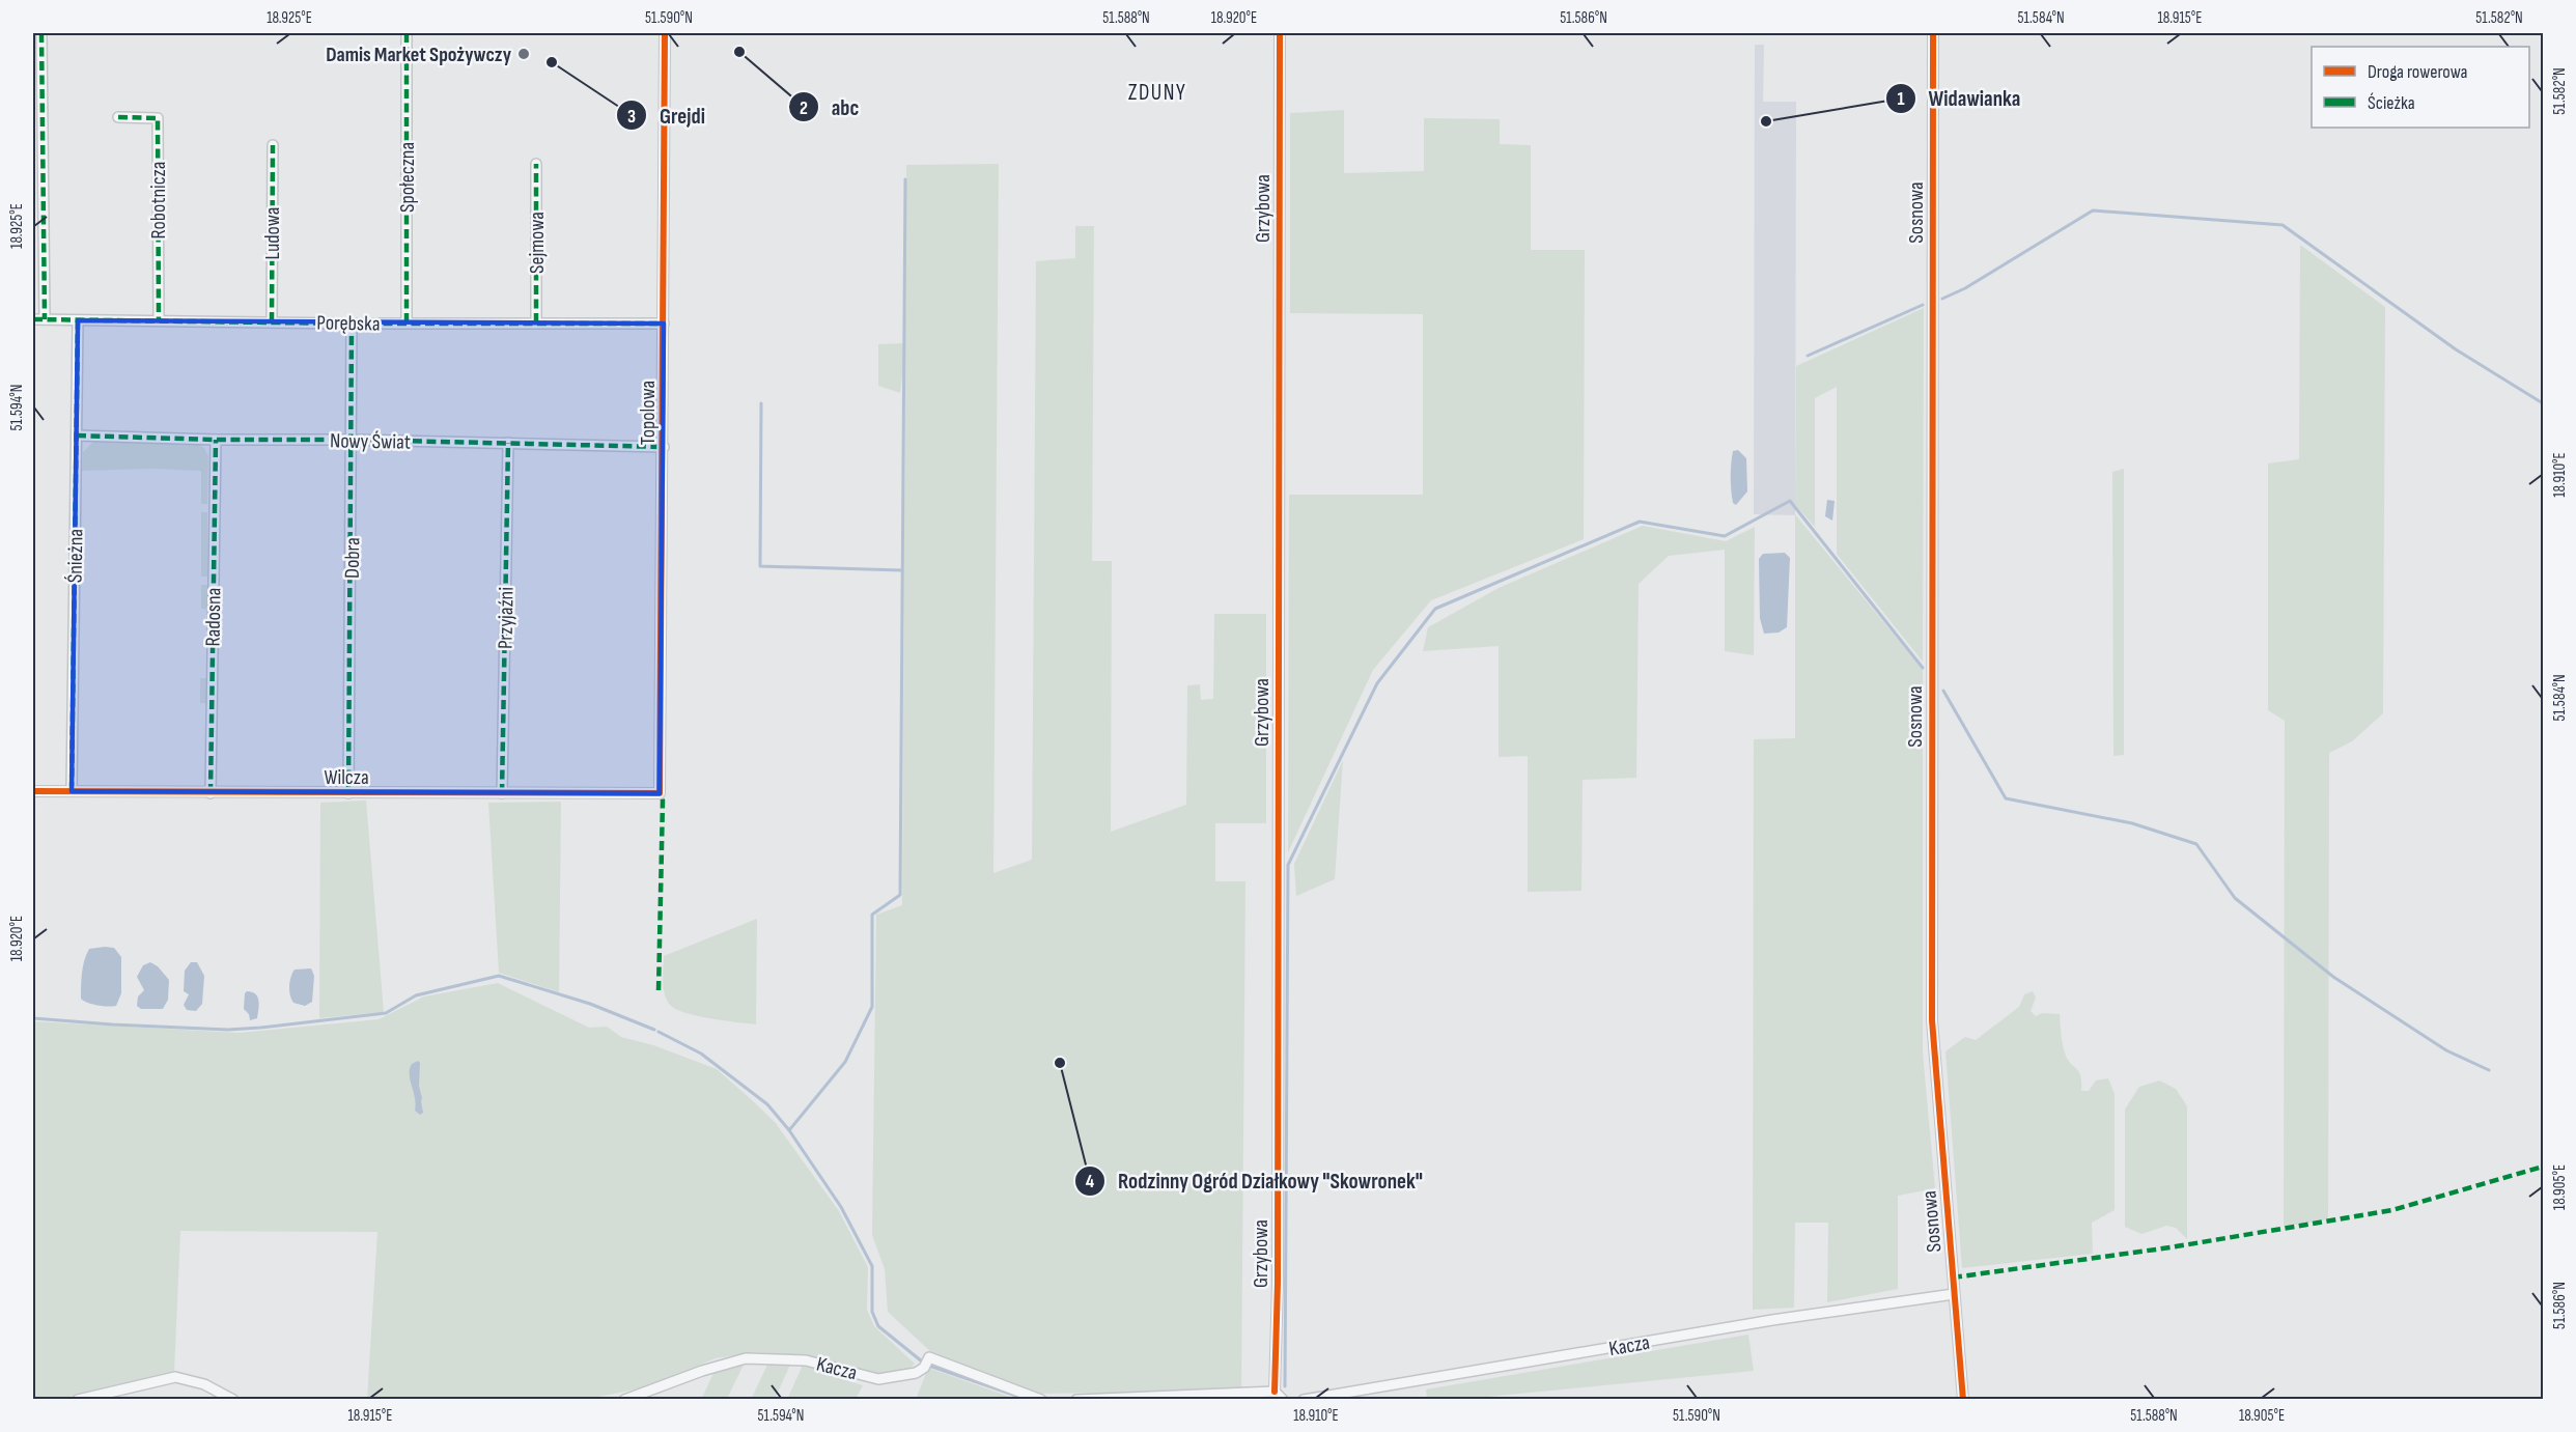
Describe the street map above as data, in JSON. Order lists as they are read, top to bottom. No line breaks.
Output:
{"streets":{"street":["Społeczna","Robotnicza","Grzybowa","Sosnowa","Ludowa","Sejmowa","Porębska","Topolowa","Nowy Świat","Śnieżna","Dobra","Radosna","Przyjaźni","Wilcza","Kacza"]},"crossings":[["Społeczna","Porębska"],["Robotnicza","Porębska"],["Sosnowa","Kacza"],["Ludowa","Porębska"],["Sejmowa","Porębska"],["Porębska","Topolowa"],["Porębska","Śnieżna"],["Porębska","Dobra"],["Topolowa","Nowy Świat"],["Topolowa","Wilcza"],["Nowy Świat","Śnieżna"],["Nowy Świat","Dobra"],["Nowy Świat","Radosna"],["Nowy Świat","Przyjaźni"],["Śnieżna","Wilcza"],["Dobra","Wilcza"],["Radosna","Wilcza"],["Przyjaźni","Wilcza"]],"districts":["ZDUNY"],"places":["abc","Damis Market Spożywczy","Grejdi","Widawianka","Rodzinny Ogród Działkowy \"Skowronek\""],"legend":["Droga rowerowa","Ścieżka"],"coordinates":["18.925°E","51.590°N","51.588°N","18.920°E","51.586°N","51.584°N","18.915°E","51.582°N","51.594°N","18.910°E","18.905°E"]}
